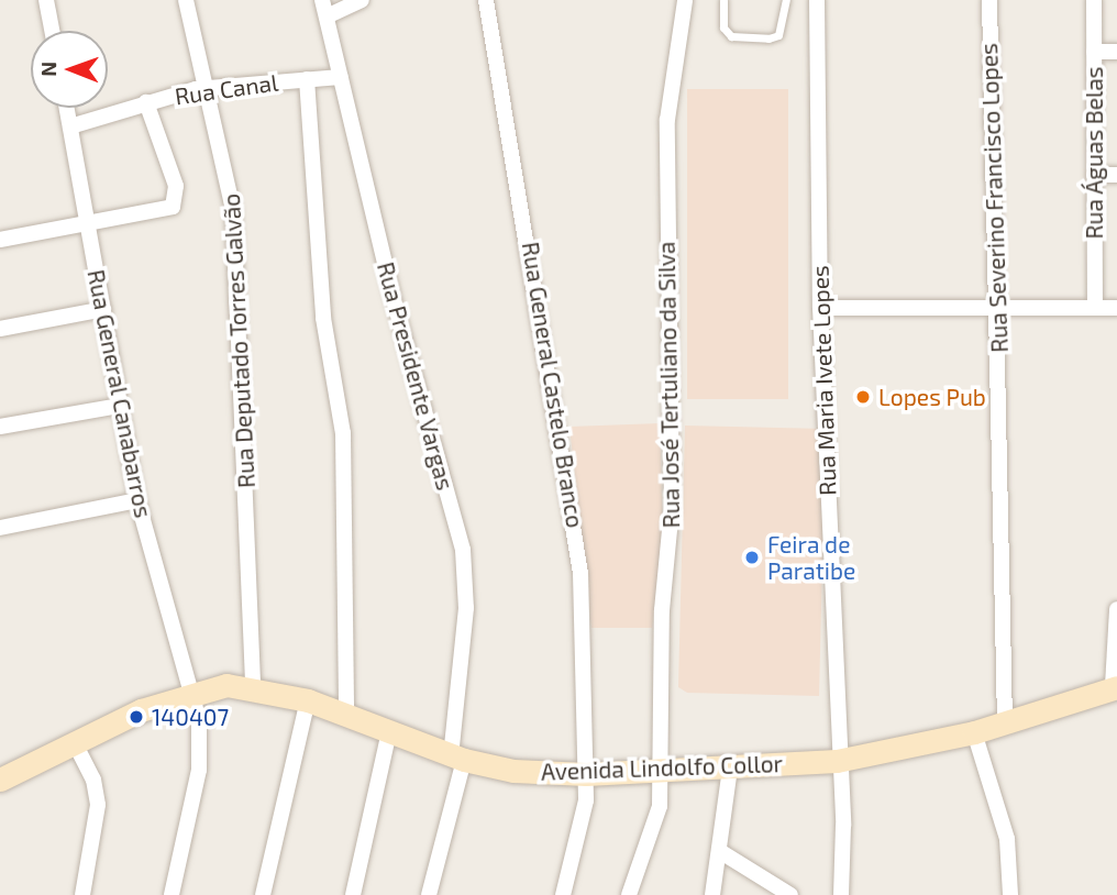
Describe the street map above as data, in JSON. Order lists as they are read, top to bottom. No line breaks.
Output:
{"streets":{"main road":["Avenida Lindolfo Collor"],"street":["Rua Canal","Rua Águas Belas","Rua Severino Francisco Lopes","Rua Deputado Torres Galvão","Rua Presidente Vargas","Rua Maria Ivete Lopes","Rua General Castelo Branco","Rua José Tertuliano da Silva","Rua General Canabarros"]},"crossings":[["Rua Canal","Rua Deputado Torres Galvão"],["Rua Canal","Rua Presidente Vargas"],["Rua Canal","Rua General Canabarros"],["Rua Severino Francisco Lopes","Avenida Lindolfo Collor"],["Rua Deputado Torres Galvão","Avenida Lindolfo Collor"],["Rua Presidente Vargas","Avenida Lindolfo Collor"],["Rua Maria Ivete Lopes","Avenida Lindolfo Collor"],["Rua General Castelo Branco","Avenida Lindolfo Collor"],["Rua José Tertuliano da Silva","Avenida Lindolfo Collor"],["Rua General Canabarros","Avenida Lindolfo Collor"]],"places":["Lopes Pub","Feira de Paratibe","140407"],"north":"left"}
